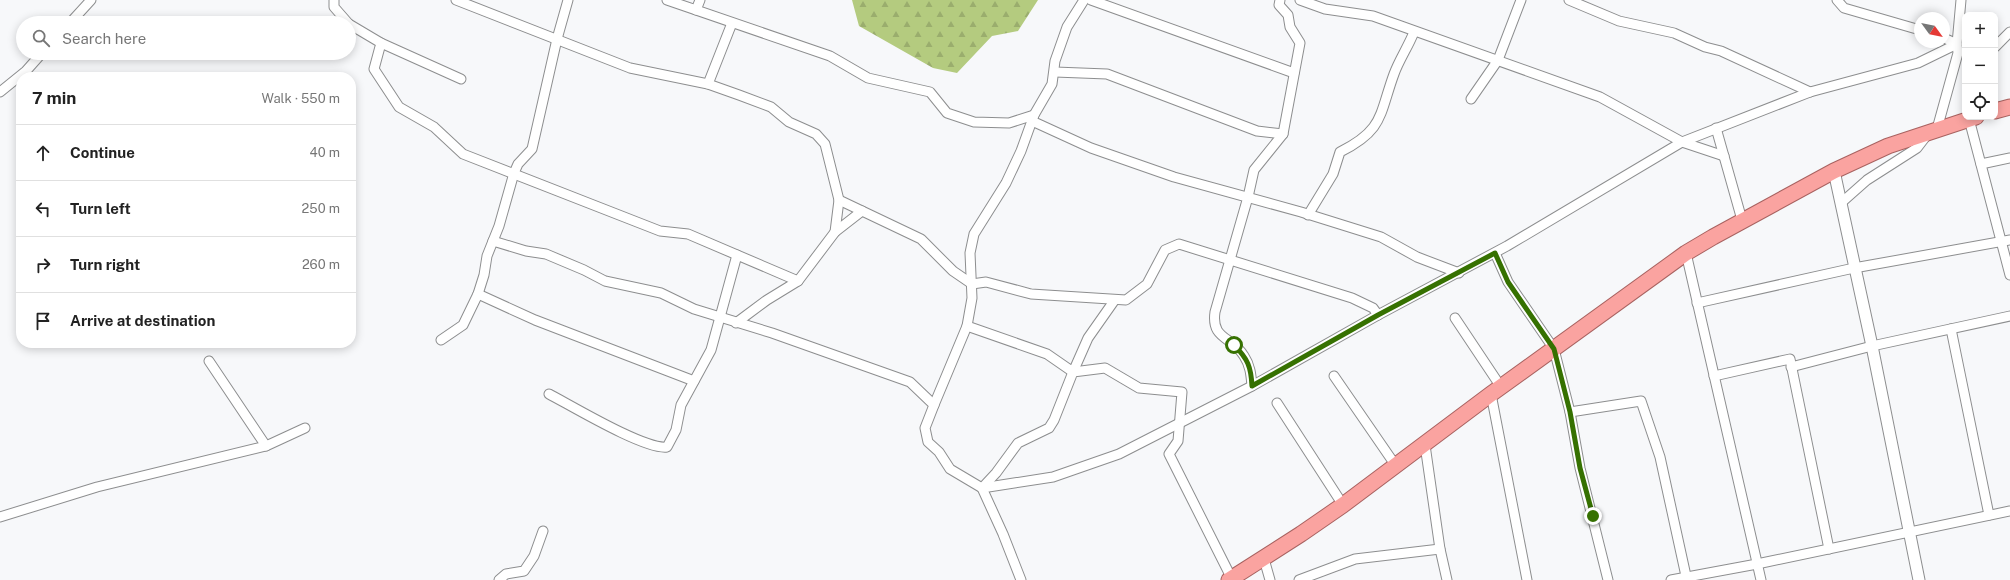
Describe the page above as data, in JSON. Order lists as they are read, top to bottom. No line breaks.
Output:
{"north":"bottom right","page":{"map_buttons":["+","−"],"search":"Search here","heading":["7 min","Walk · 550 m"],"list":[["Continue","40 m"],["Turn left","250 m"],["Turn right","260 m"],"Arrive at destination"]}}
